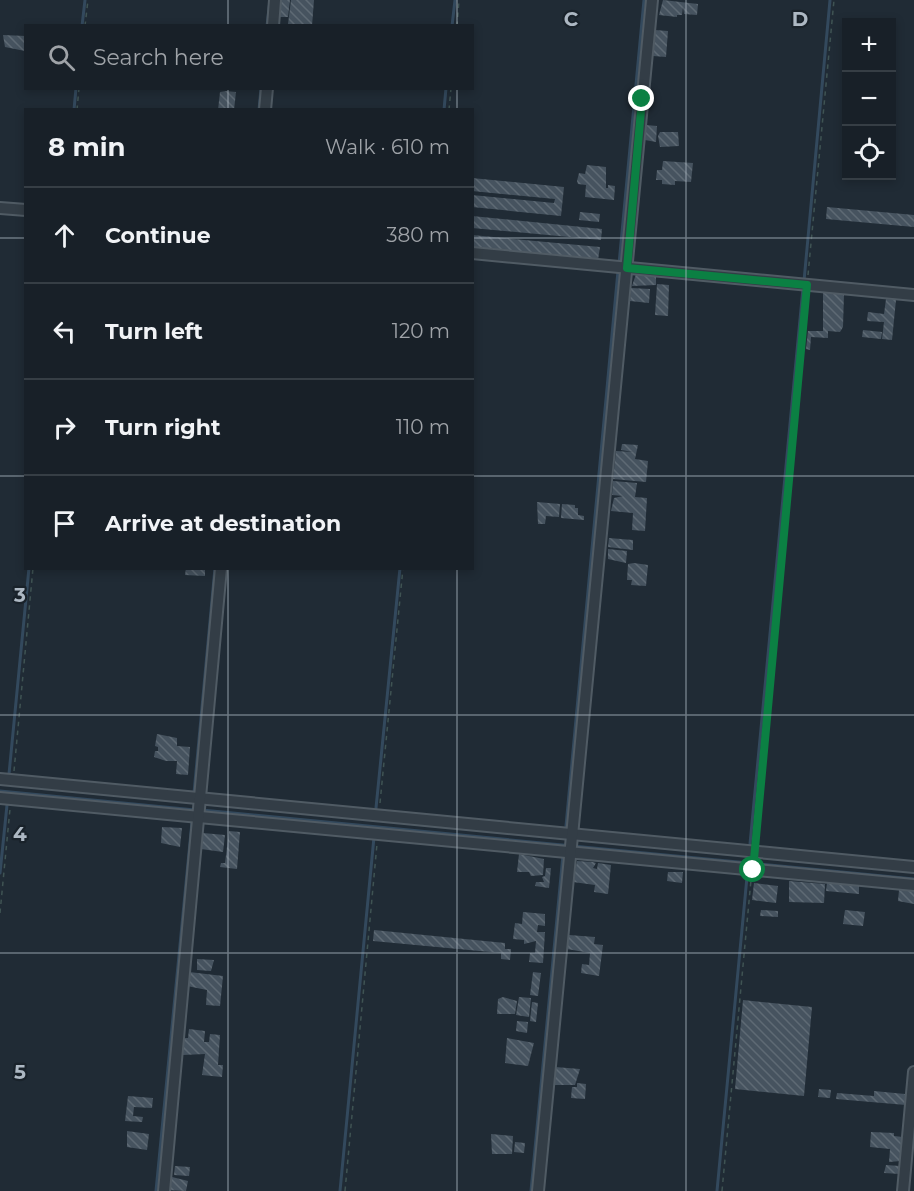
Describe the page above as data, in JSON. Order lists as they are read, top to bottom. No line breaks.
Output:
{"page":{"map_buttons":["+","−"],"search":"Search here","heading":["8 min","Walk · 610 m"],"list":[["Continue","380 m"],["Turn left","120 m"],["Turn right","110 m"],"Arrive at destination"]},"grid":{"columns":["C","D"],"rows":["3","4","5"]}}
